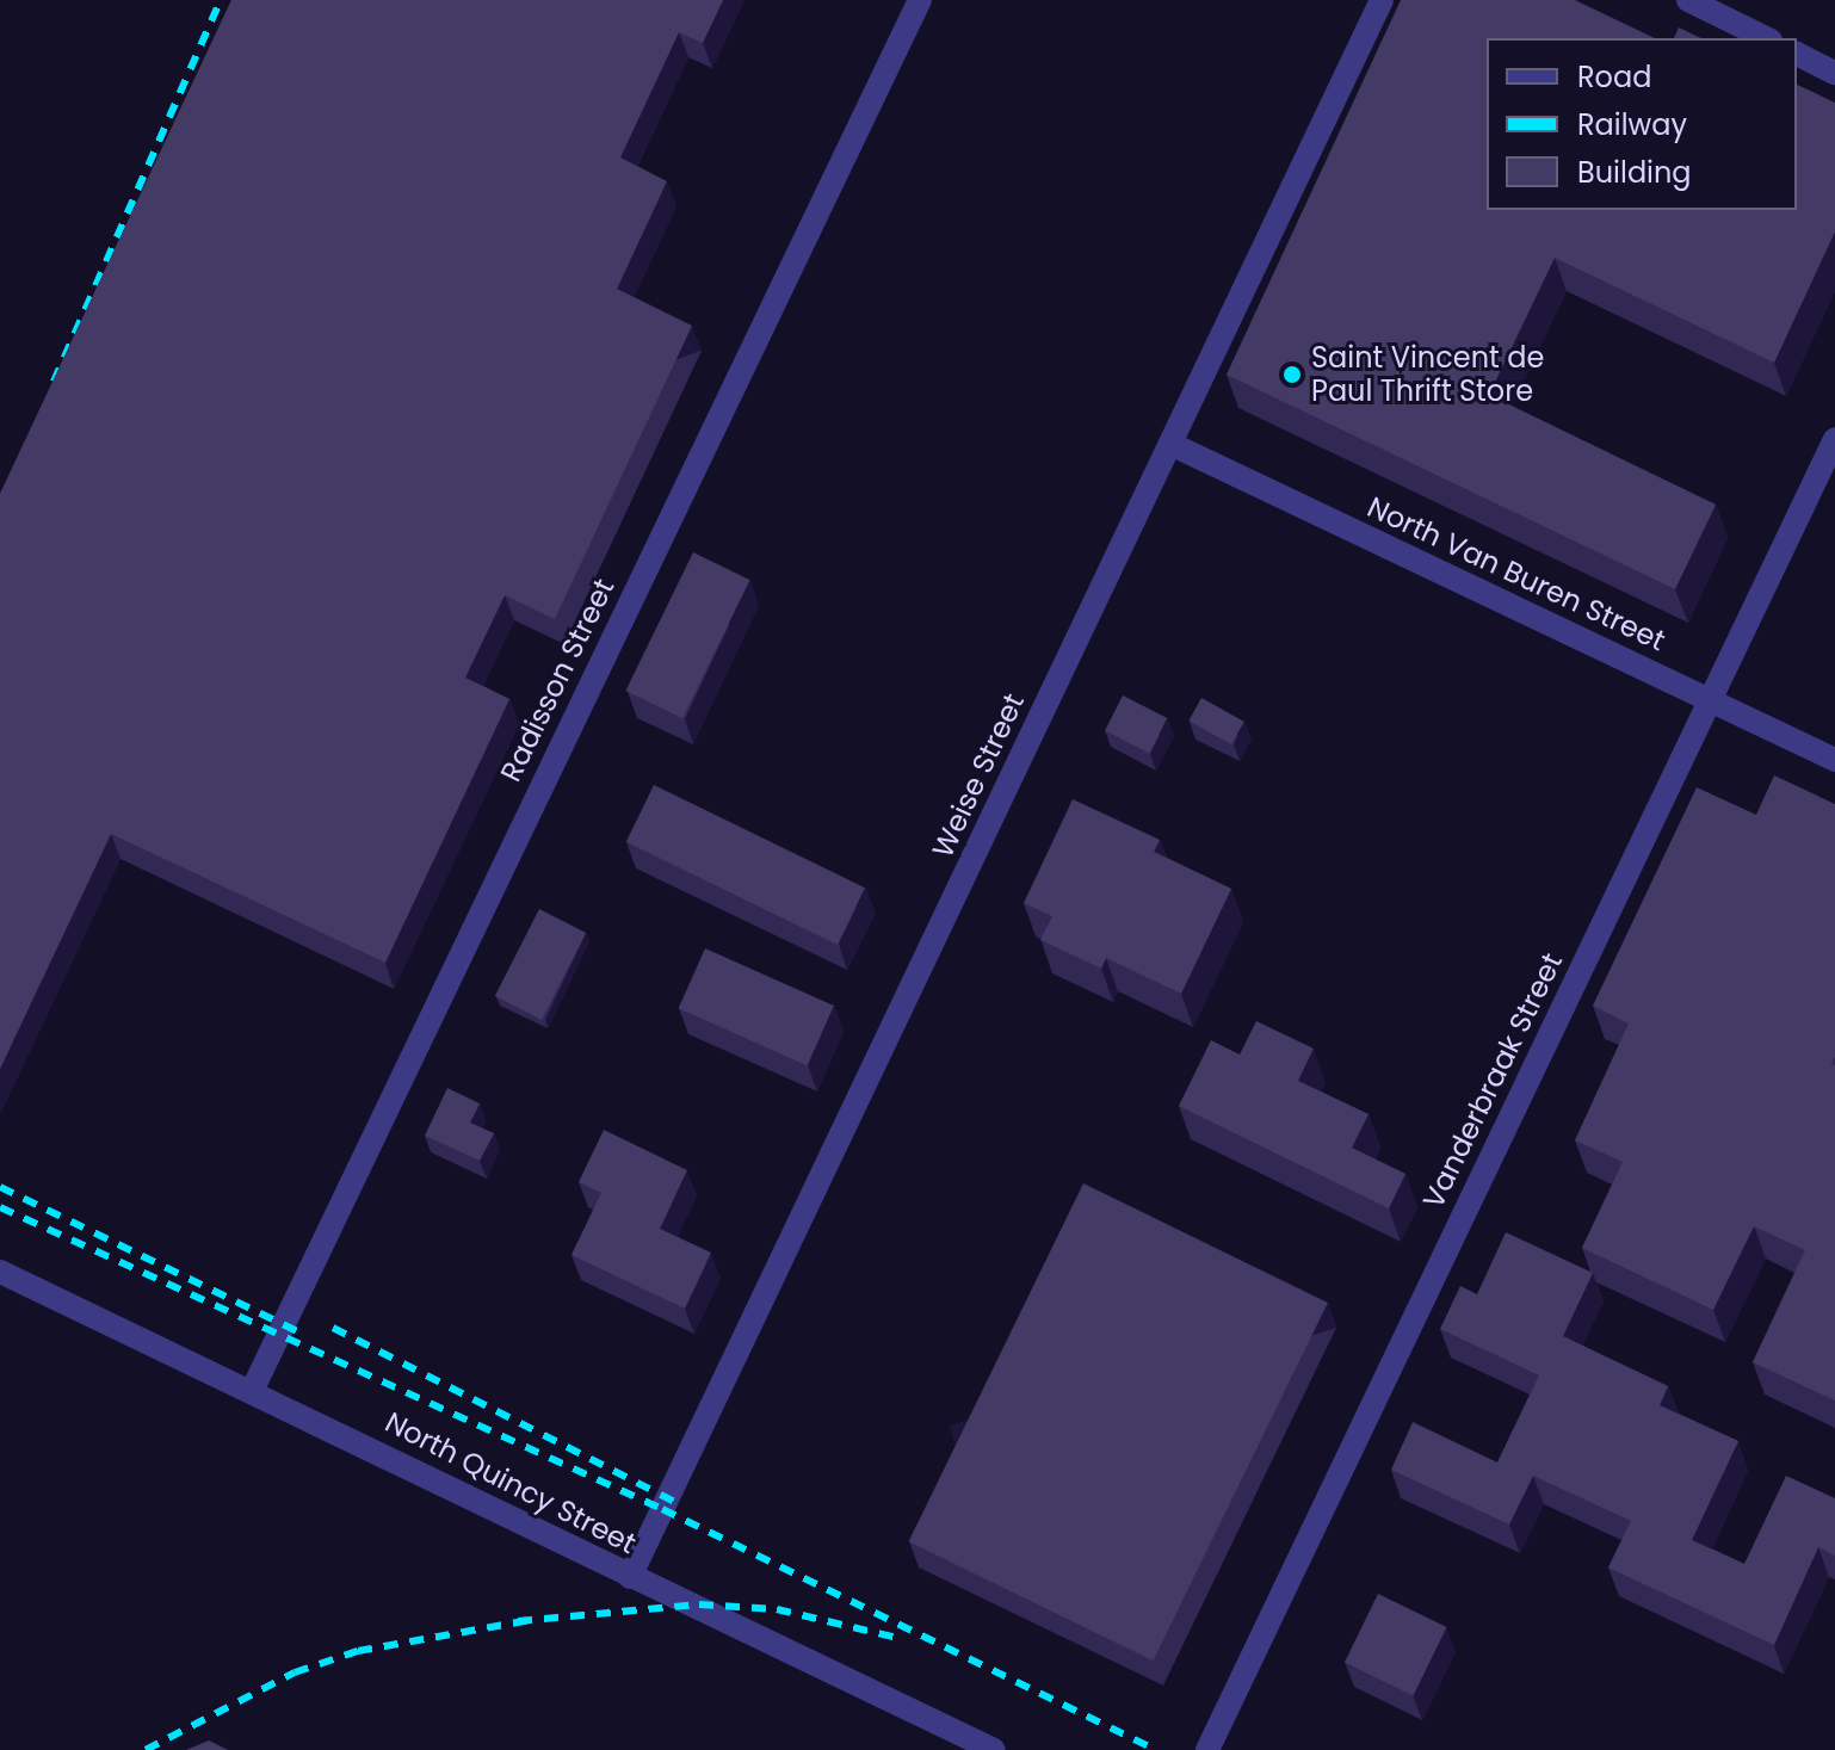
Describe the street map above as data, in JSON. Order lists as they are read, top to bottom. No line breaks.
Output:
{"streets":{"street":["North Van Buren Street","Radisson Street","Weise Street","Vanderbraak Street","North Quincy Street"]},"crossings":[["North Van Buren Street","Weise Street"],["North Van Buren Street","Vanderbraak Street"],["Radisson Street","North Quincy Street"],["Weise Street","North Quincy Street"]],"places":["Saint Vincent de Paul Thrift Store"],"legend":["Road","Railway","Building"]}
